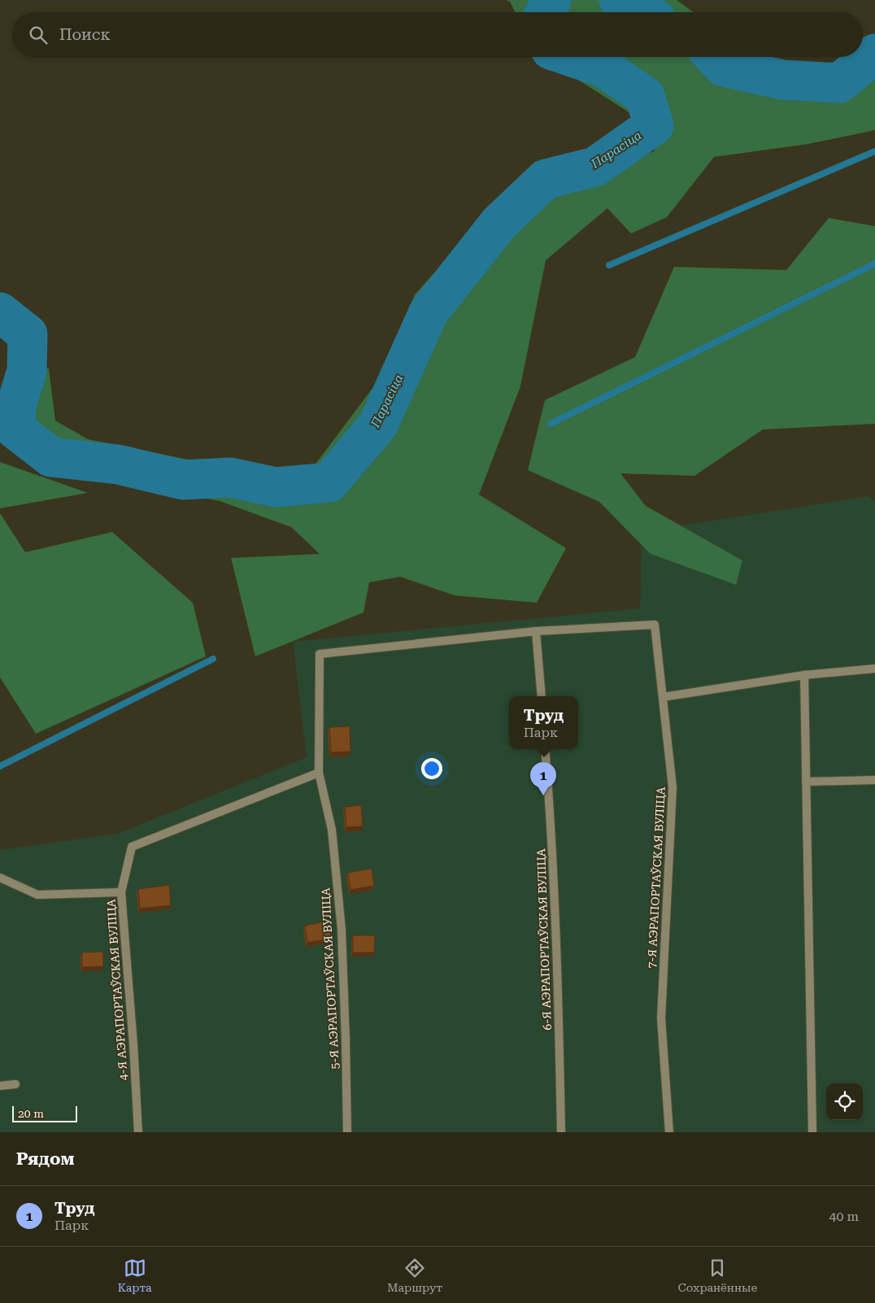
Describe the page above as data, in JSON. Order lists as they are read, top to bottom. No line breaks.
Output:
{"streets":{"lane":["7-Я АЭРАПОРТАЎСКАЯ ВУЛІЦА","6-Я АЭРАПОРТАЎСКАЯ ВУЛІЦА","5-Я АЭРАПОРТАЎСКАЯ ВУЛІЦА","4-Я АЭРАПОРТАЎСКАЯ ВУЛІЦА"]},"crossings":[["7-Я АЭРАПОРТАЎСКАЯ ВУЛІЦА","5-Я АЭРАПОРТАЎСКАЯ ВУЛІЦА"],["5-Я АЭРАПОРТАЎСКАЯ ВУЛІЦА","4-Я АЭРАПОРТАЎСКАЯ ВУЛІЦА"]],"water":["Парасіца"],"scale_bar":"20 m","page":{"search":"Поиск","popup":["Труд","Парк"],"pins":"1","scale":"20 m","heading":"Рядом","list":[{"mark":"1","name":"Труд","note":"Парк","value":"40 m"}],"nav":["Карта","Маршрут","Сохранённые"]}}
